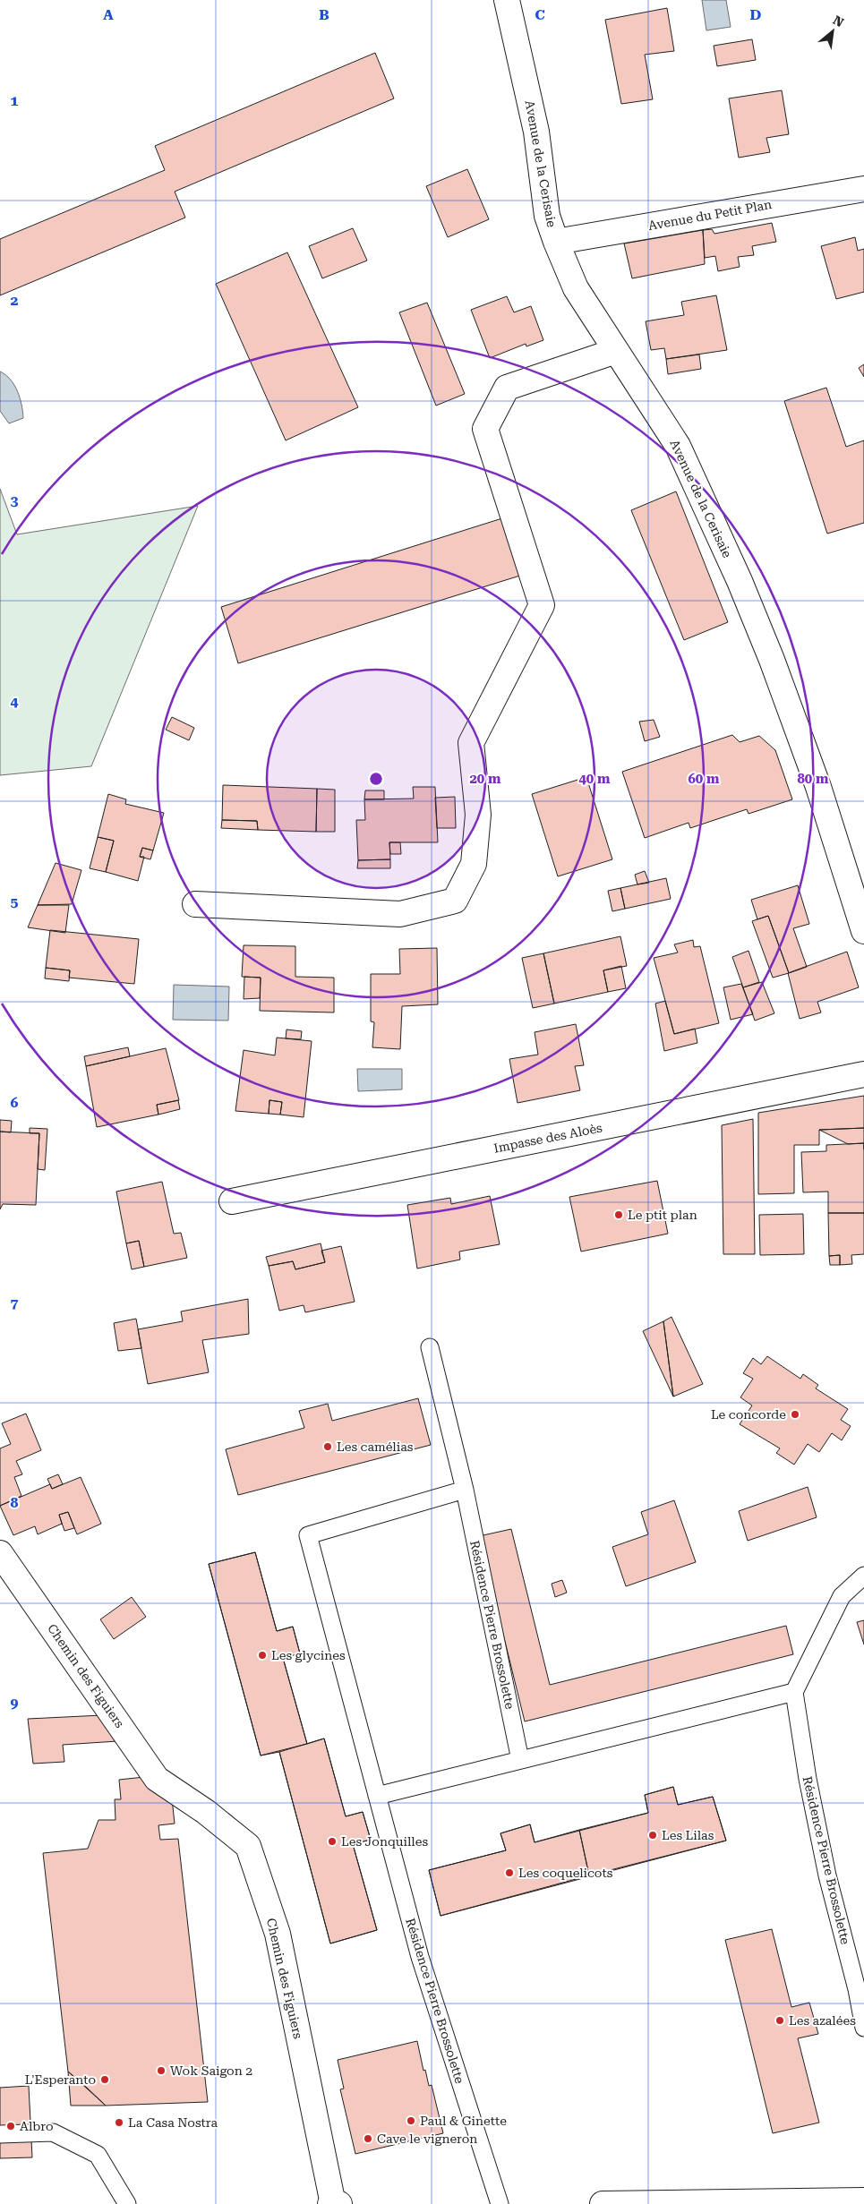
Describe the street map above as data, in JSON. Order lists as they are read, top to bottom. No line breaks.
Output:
{"streets":{"street":["Avenue de la Cerisaie","Avenue du Petit Plan","Impasse des Aloès","Chemin des Figuiers"],"lane":["Résidence Pierre Brossolette"]},"crossings":[["Avenue de la Cerisaie","Avenue du Petit Plan"]],"places":["Le ptit plan","Le concorde","Les camélias","Les glycines","Les Lilas","Les Jonquilles","Les coquelicots","Les azalées","Wok Saigon 2","L'Esperanto","Paul & Ginette","La Casa Nostra","Albro","Cave le vigneron"],"north":"top right","grid":{"columns":["A","B","C","D"],"rows":["1","2","3","4","5","6","7","8","9"]},"rings":["20 m","40 m","60 m","80 m"]}
